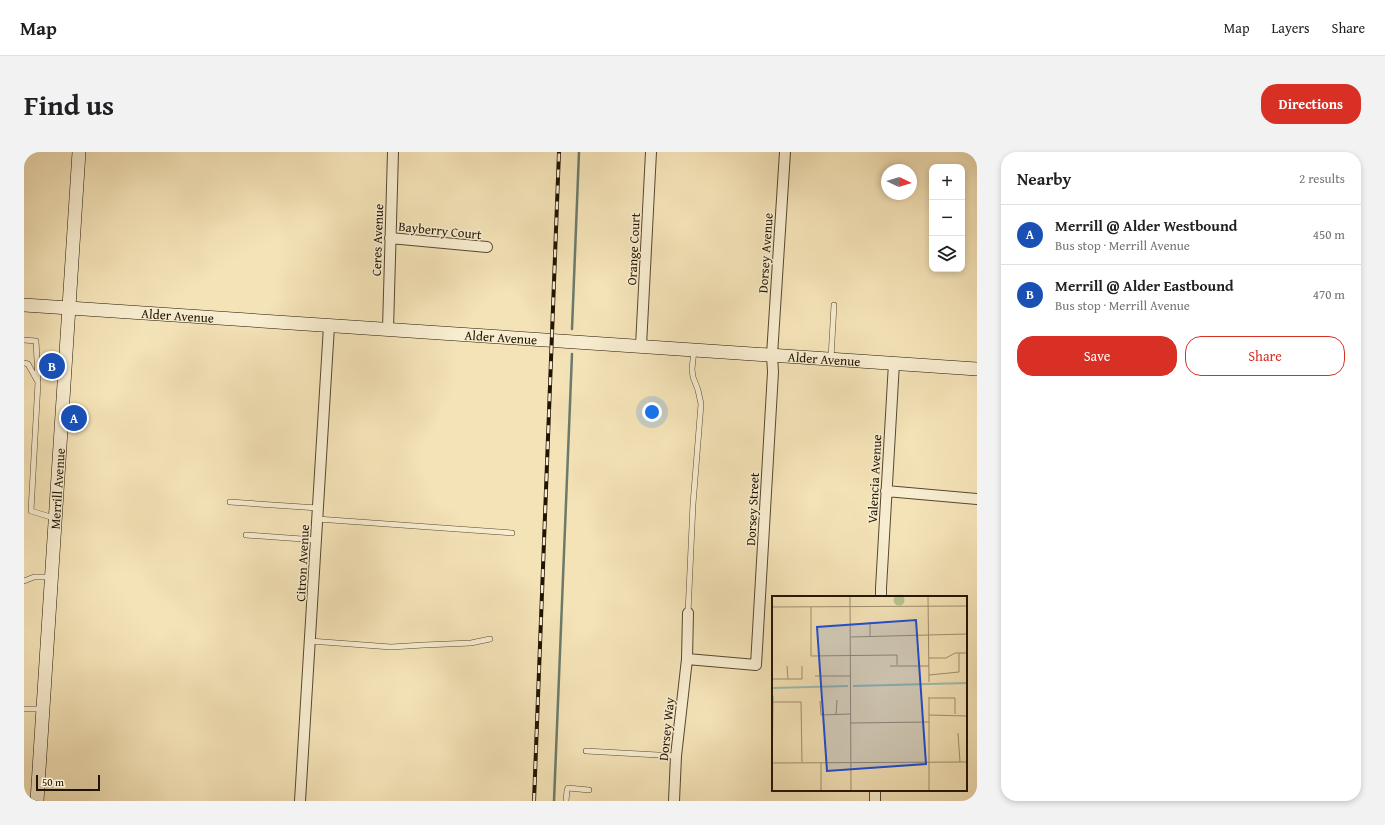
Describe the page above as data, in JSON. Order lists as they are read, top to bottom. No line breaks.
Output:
{"streets":{"main road":["Alder Avenue","Merrill Avenue"],"street":["Bayberry Court","Ceres Avenue","Orange Court","Dorsey Avenue","Valencia Avenue","Dorsey Street","Citron Avenue","Dorsey Way"]},"crossings":[["Bayberry Court","Ceres Avenue"],["Ceres Avenue","Alder Avenue"],["Orange Court","Alder Avenue"],["Dorsey Avenue","Alder Avenue"],["Dorsey Avenue","Dorsey Street"],["Alder Avenue","Valencia Avenue"],["Alder Avenue","Merrill Avenue"],["Alder Avenue","Dorsey Street"],["Alder Avenue","Citron Avenue"],["Dorsey Street","Dorsey Way"]],"scale_bar":"50 m","north":"right","page":{"header":"Map","nav":["Map","Layers","Share"],"title":"Find us","buttons":["Directions",["Save","Share"]],"heading":["Nearby","2 results"],"map_buttons":["+","−"],"list":[{"mark":"A","name":"Merrill @ Alder Westbound","note":"Bus stop · Merrill Avenue","value":"450 m"},{"mark":"B","name":"Merrill @ Alder Eastbound","note":"Bus stop · Merrill Avenue","value":"470 m"}],"pins":["B","A"],"scale":"50 m"}}
